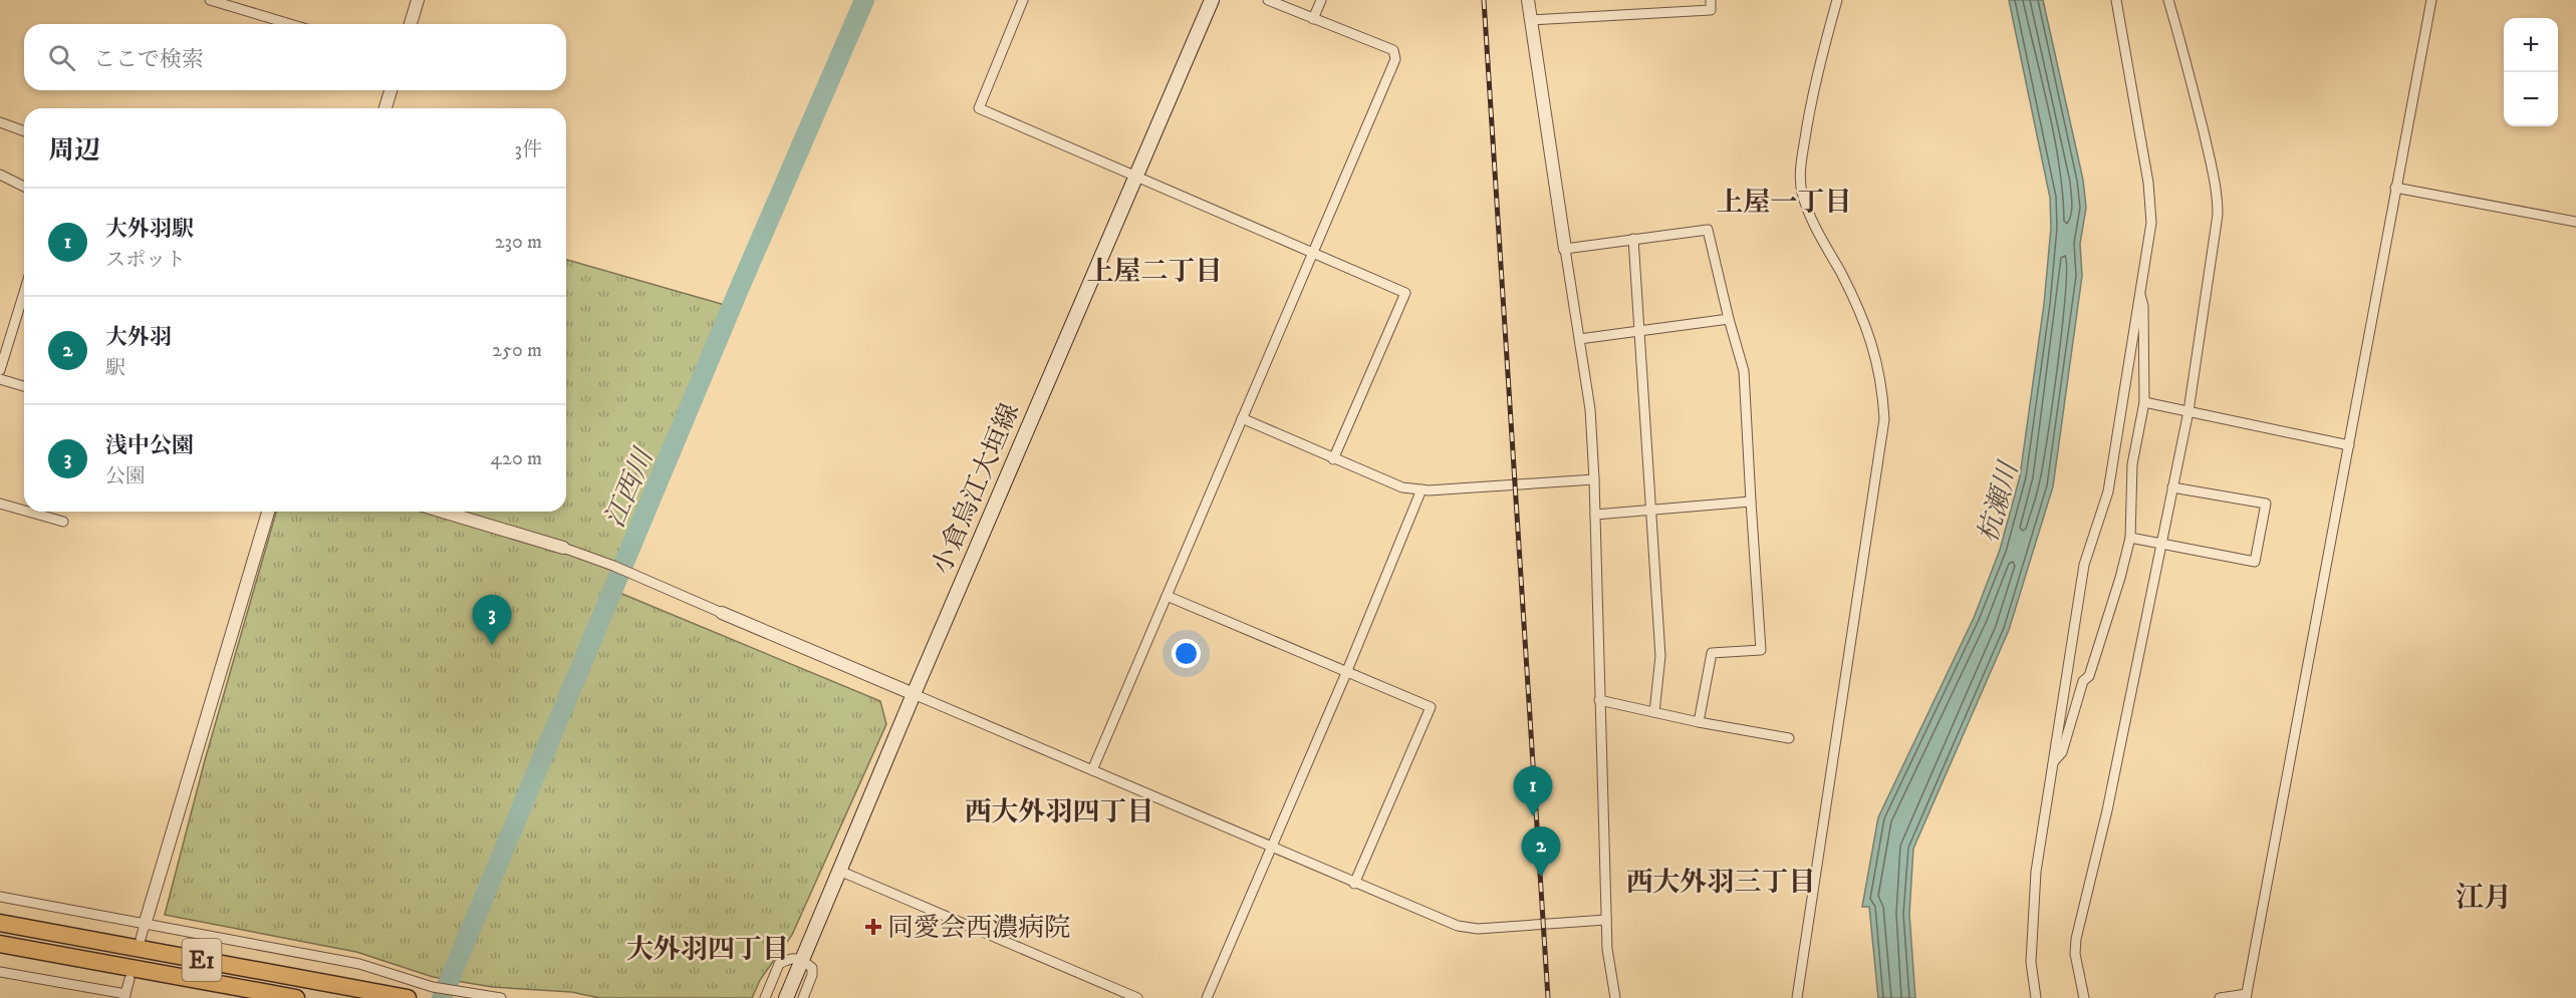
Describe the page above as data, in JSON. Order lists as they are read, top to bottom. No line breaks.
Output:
{"streets":{"highway":["E1"],"main road":["小倉烏江大垣線"]},"districts":["上屋一丁目","上屋二丁目","西大外羽四丁目","西大外羽三丁目","江月","大外羽四丁目"],"water":["江西川","杭瀬川"],"places":{"health":["同愛会西濃病院"]},"page":{"map_buttons":["+","−"],"search":"ここで検索","heading":["周辺","3件"],"list":[{"mark":"1","name":"大外羽駅","note":"スポット","value":"230 m"},{"mark":"2","name":"大外羽","note":"駅","value":"250 m"},{"mark":"3","name":"浅中公園","note":"公園","value":"420 m"}],"pins":["3","1","2"]}}
